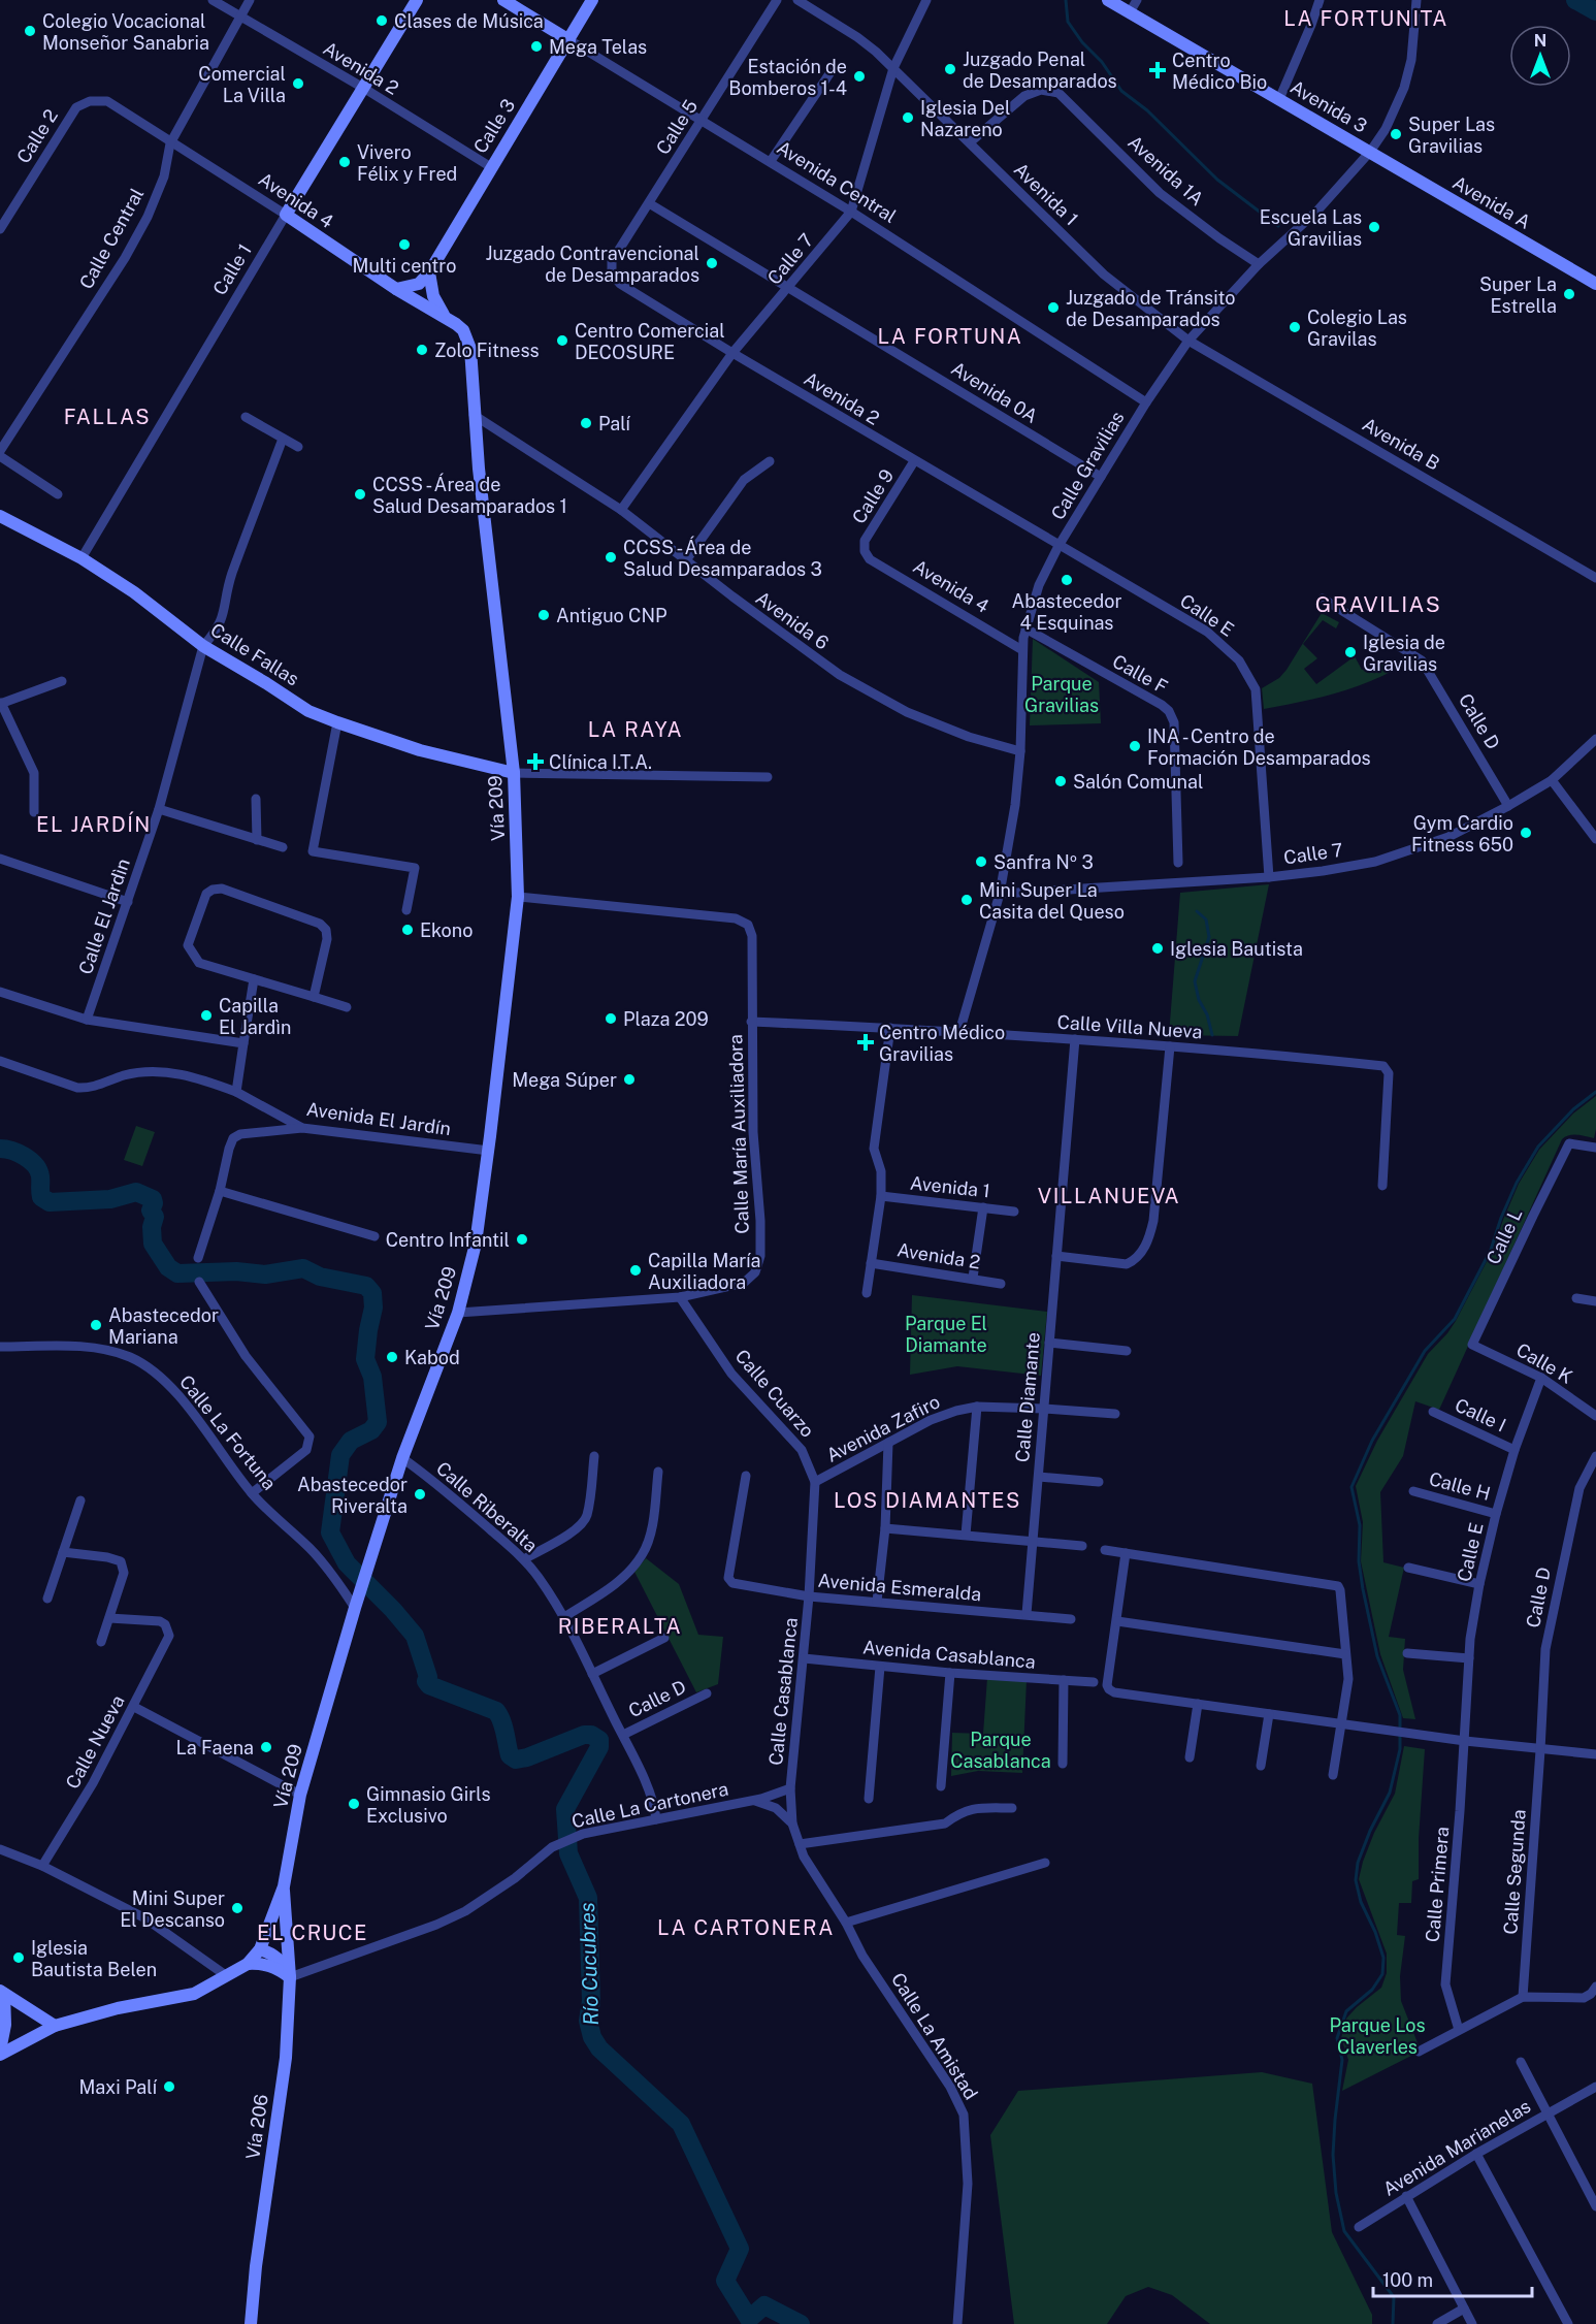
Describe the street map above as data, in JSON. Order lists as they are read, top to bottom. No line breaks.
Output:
{"streets":{"main road":["Avenida 3","Calle 3","Avenida Central","Avenida 4","Avenida A","Calle 1","Calle Fallas","Vía 209","Vía 206"],"street":["Avenida 2","Calle 5","Calle 2","Avenida 1A","Avenida 1","Calle Central","Calle 7","Avenida 0A","Avenida B","Calle Gravilias","Calle 9","Calle E","Avenida 6","Calle F","Calle D","Calle El Jardìn","Calle Villa Nueva","Avenida El Jardín","Calle María Auxiliadora","Calle L","Calle K","Calle Cuarzo","Calle Diamante","Calle I","Avenida Zafiro","Calle La Fortuna","Calle H","Calle Riberalta","Avenida Esmeralda","Avenida Casablanca","Calle Casablanca","Calle Nueva","Calle La Cartonera","Calle Segunda","Calle Primera","Calle La Amistad","Avenida Marianelas"]},"crossings":[["Avenida 2","Calle 3"],["Avenida 2","Calle 5"],["Avenida 2","Calle Central"],["Avenida 2","Calle 7"],["Avenida 2","Calle 1"],["Avenida 2","Calle Gravilias"],["Avenida 2","Calle 9"],["Avenida 2","Calle E"],["Avenida 3","Avenida A"],["Avenida 3","Calle Gravilias"],["Calle 3","Avenida Central"],["Calle 5","Avenida Central"],["Calle 5","Avenida 0A"],["Calle 2","Avenida 4"],["Avenida 1A","Avenida 1"],["Avenida 1A","Calle Gravilias"],["Avenida Central","Calle 7"],["Avenida Central","Calle Gravilias"],["Avenida 1","Calle 7"],["Avenida 1","Avenida B"],["Avenida 1","Calle Gravilias"],["Avenida 4","Calle Central"],["Avenida 4","Calle 1"],["Avenida 4","Calle Gravilias"],["Avenida 4","Calle 9"],["Avenida 4","Vía 209"],["Avenida A","Calle Gravilias"],["Calle 7","Avenida 0A"],["Calle 7","Calle Gravilias"],["Calle 7","Calle E"],["Calle 7","Avenida 6"],["Calle 7","Calle D"],["Calle 1","Calle Fallas"],["Avenida 0A","Calle Gravilias"],["Avenida B","Calle Gravilias"],["Calle Gravilias","Calle E"],["Calle Gravilias","Avenida 6"],["Calle Gravilias","Calle F"],["Calle Gravilias","Calle Villa Nueva"],["Calle E","Calle K"],["Calle E","Calle I"],["Calle E","Calle H"],["Calle E","Calle Primera"],["Avenida 6","Vía 209"],["Calle Fallas","Vía 209"],["Calle Fallas","Calle El Jardìn"],["Calle D","Calle Riberalta"],["Calle D","Calle Segunda"],["Vía 209","Avenida El Jardín"],["Vía 209","Calle María Auxiliadora"],["Vía 209","Calle La Fortuna"],["Vía 209","Calle Riberalta"],["Vía 209","Vía 206"],["Calle Villa Nueva","Calle María Auxiliadora"],["Calle Villa Nueva","Calle Diamante"],["Calle María Auxiliadora","Calle Cuarzo"],["Calle L","Calle K"],["Calle Cuarzo","Avenida Zafiro"],["Calle Cuarzo","Avenida Esmeralda"],["Calle Cuarzo","Calle Casablanca"],["Calle Diamante","Avenida Zafiro"],["Calle Diamante","Avenida Esmeralda"],["Calle Riberalta","Calle La Cartonera"],["Avenida Esmeralda","Calle Casablanca"],["Avenida Casablanca","Calle Casablanca"],["Calle Casablanca","Calle La Cartonera"],["Calle Casablanca","Calle La Amistad"],["Calle La Cartonera","Calle La Amistad"],["Calle La Cartonera","Vía 206"]],"districts":["LA FORTUNITA","LA FORTUNA","FALLAS","GRAVILIAS","LA RAYA","EL JARDÍN","VILLANUEVA","LOS DIAMANTES","RIBERALTA","LA CARTONERA","EL CRUCE"],"water":["Río Cucubres"],"parks":["Parque Gravilias","Parque El Diamante","Parque Casablanca","Parque Los Claverles"],"places":{"other":["Clases de Música","Colegio Vocacional Monseñor Sanabria","Mega Telas","Juzgado Penal de Desamparados","Estación de Bomberos 1-4","Comercial La Villa","Iglesia Del Nazareno","Super Las Gravilias","Vivero Félix y Fred","Escuela Las Gravilias","Multi centro","Juzgado Contravencional de Desamparados","Super La Estrella","Juzgado de Tránsito de Desamparados","Colegio Las Gravilas","Centro Comercial DECOSURE","Zolo Fitness","Palí","CCSS - Área de Salud Desamparados 1","CCSS - Área de Salud Desamparados 3","Abastecedor 4 Esquinas","Antiguo CNP","Iglesia de Gravilias","INA - Centro de Formación Desamparados","Salón Comunal","Gym Cardio Fitness 650","Sanfra Nº 3","Mini Super La Casita del Queso","Ekono","Iglesia Bautista","Capilla El Jardìn","Plaza 209","Mega Súper","Centro Infantil","Capilla María Auxiliadora","Abastecedor Mariana","Kabod","Abastecedor Riveralta","La Faena","Gimnasio Girls Exclusivo","Mini Super El Descanso","Iglesia Bautista Belen","Maxi Palí"],"health":["Centro Médico Bio","Clínica I.T.A.","Centro Médico Gravilias"]},"scale_bar":"100 m","north":"top"}
